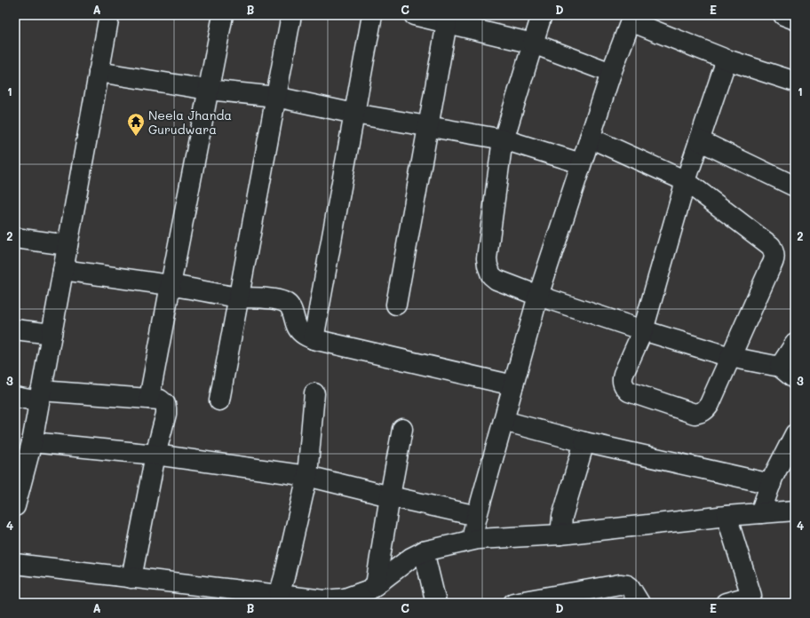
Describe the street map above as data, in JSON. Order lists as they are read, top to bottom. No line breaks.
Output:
{"places":{"temple":["Neela Jhanda Gurudwara"]},"grid":{"columns":["A","B","C","D","E"],"rows":["1","2","3","4"]}}
